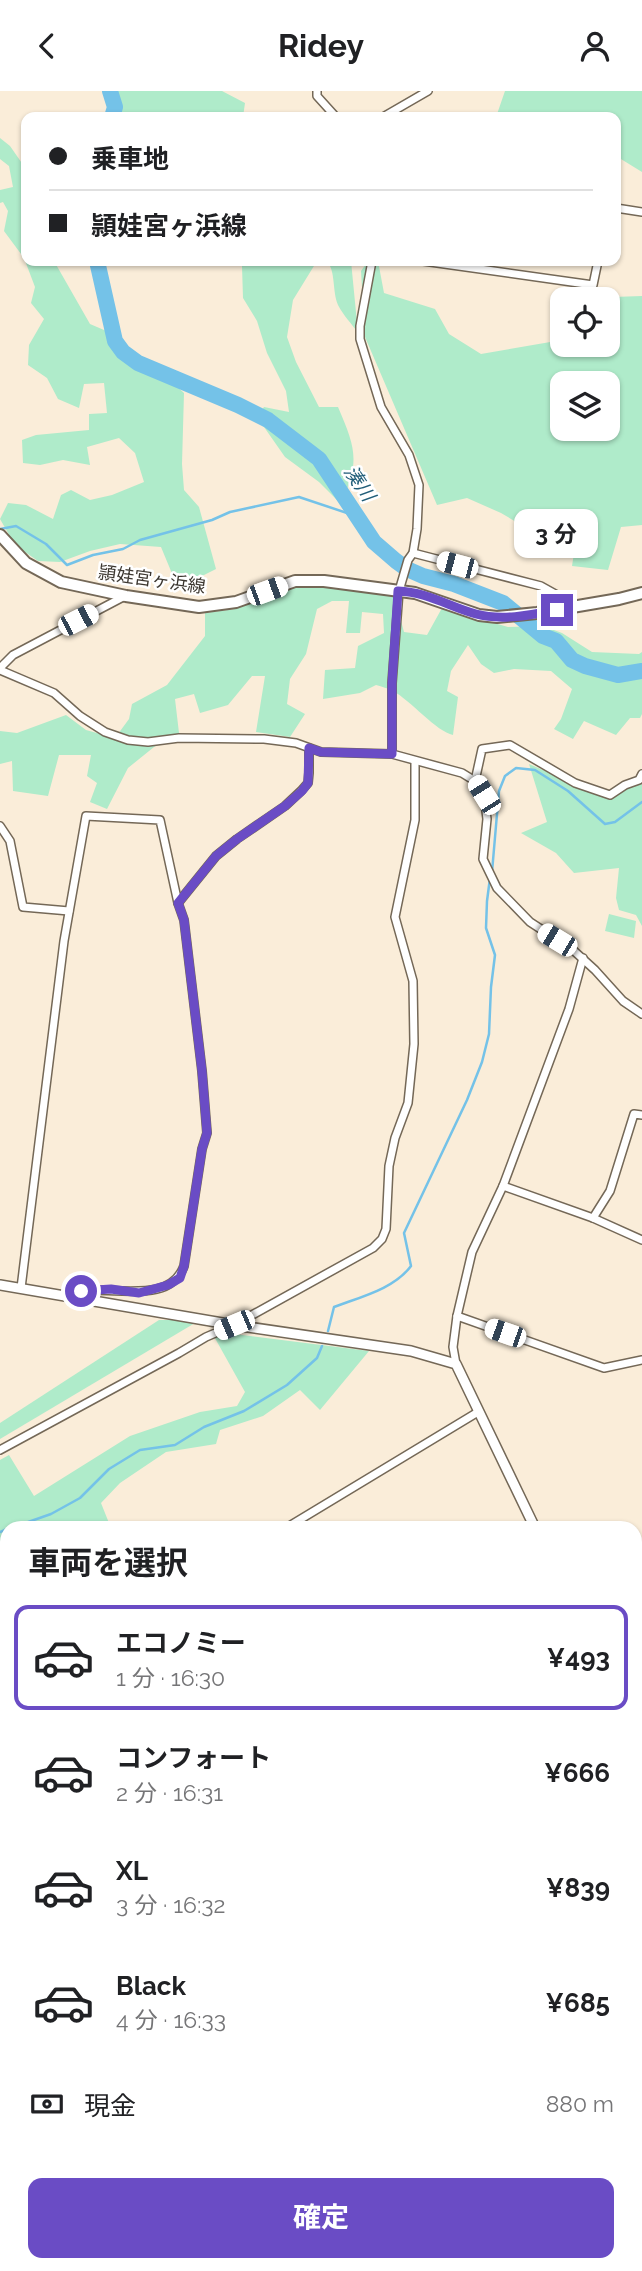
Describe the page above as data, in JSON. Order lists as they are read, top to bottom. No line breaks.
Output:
{"streets":{"main road":["頴娃宮ヶ浜線"]},"water":["湊川"],"page":{"header":"Ridey","banner":["乗車地","頴娃宮ヶ浜線"],"bubble":"3 分","heading":"車両を選択","list":[{"name":"エコノミー","note":"1 分 · 16:30","value":"¥493"},{"name":"コンフォート","note":"2 分 · 16:31","value":"¥666"},{"name":"XL","note":"3 分 · 16:32","value":"¥839"},{"name":"Black","note":"4 分 · 16:33","value":"¥685"}],"pay":["現金","880 m"],"buttons":"確定"}}
